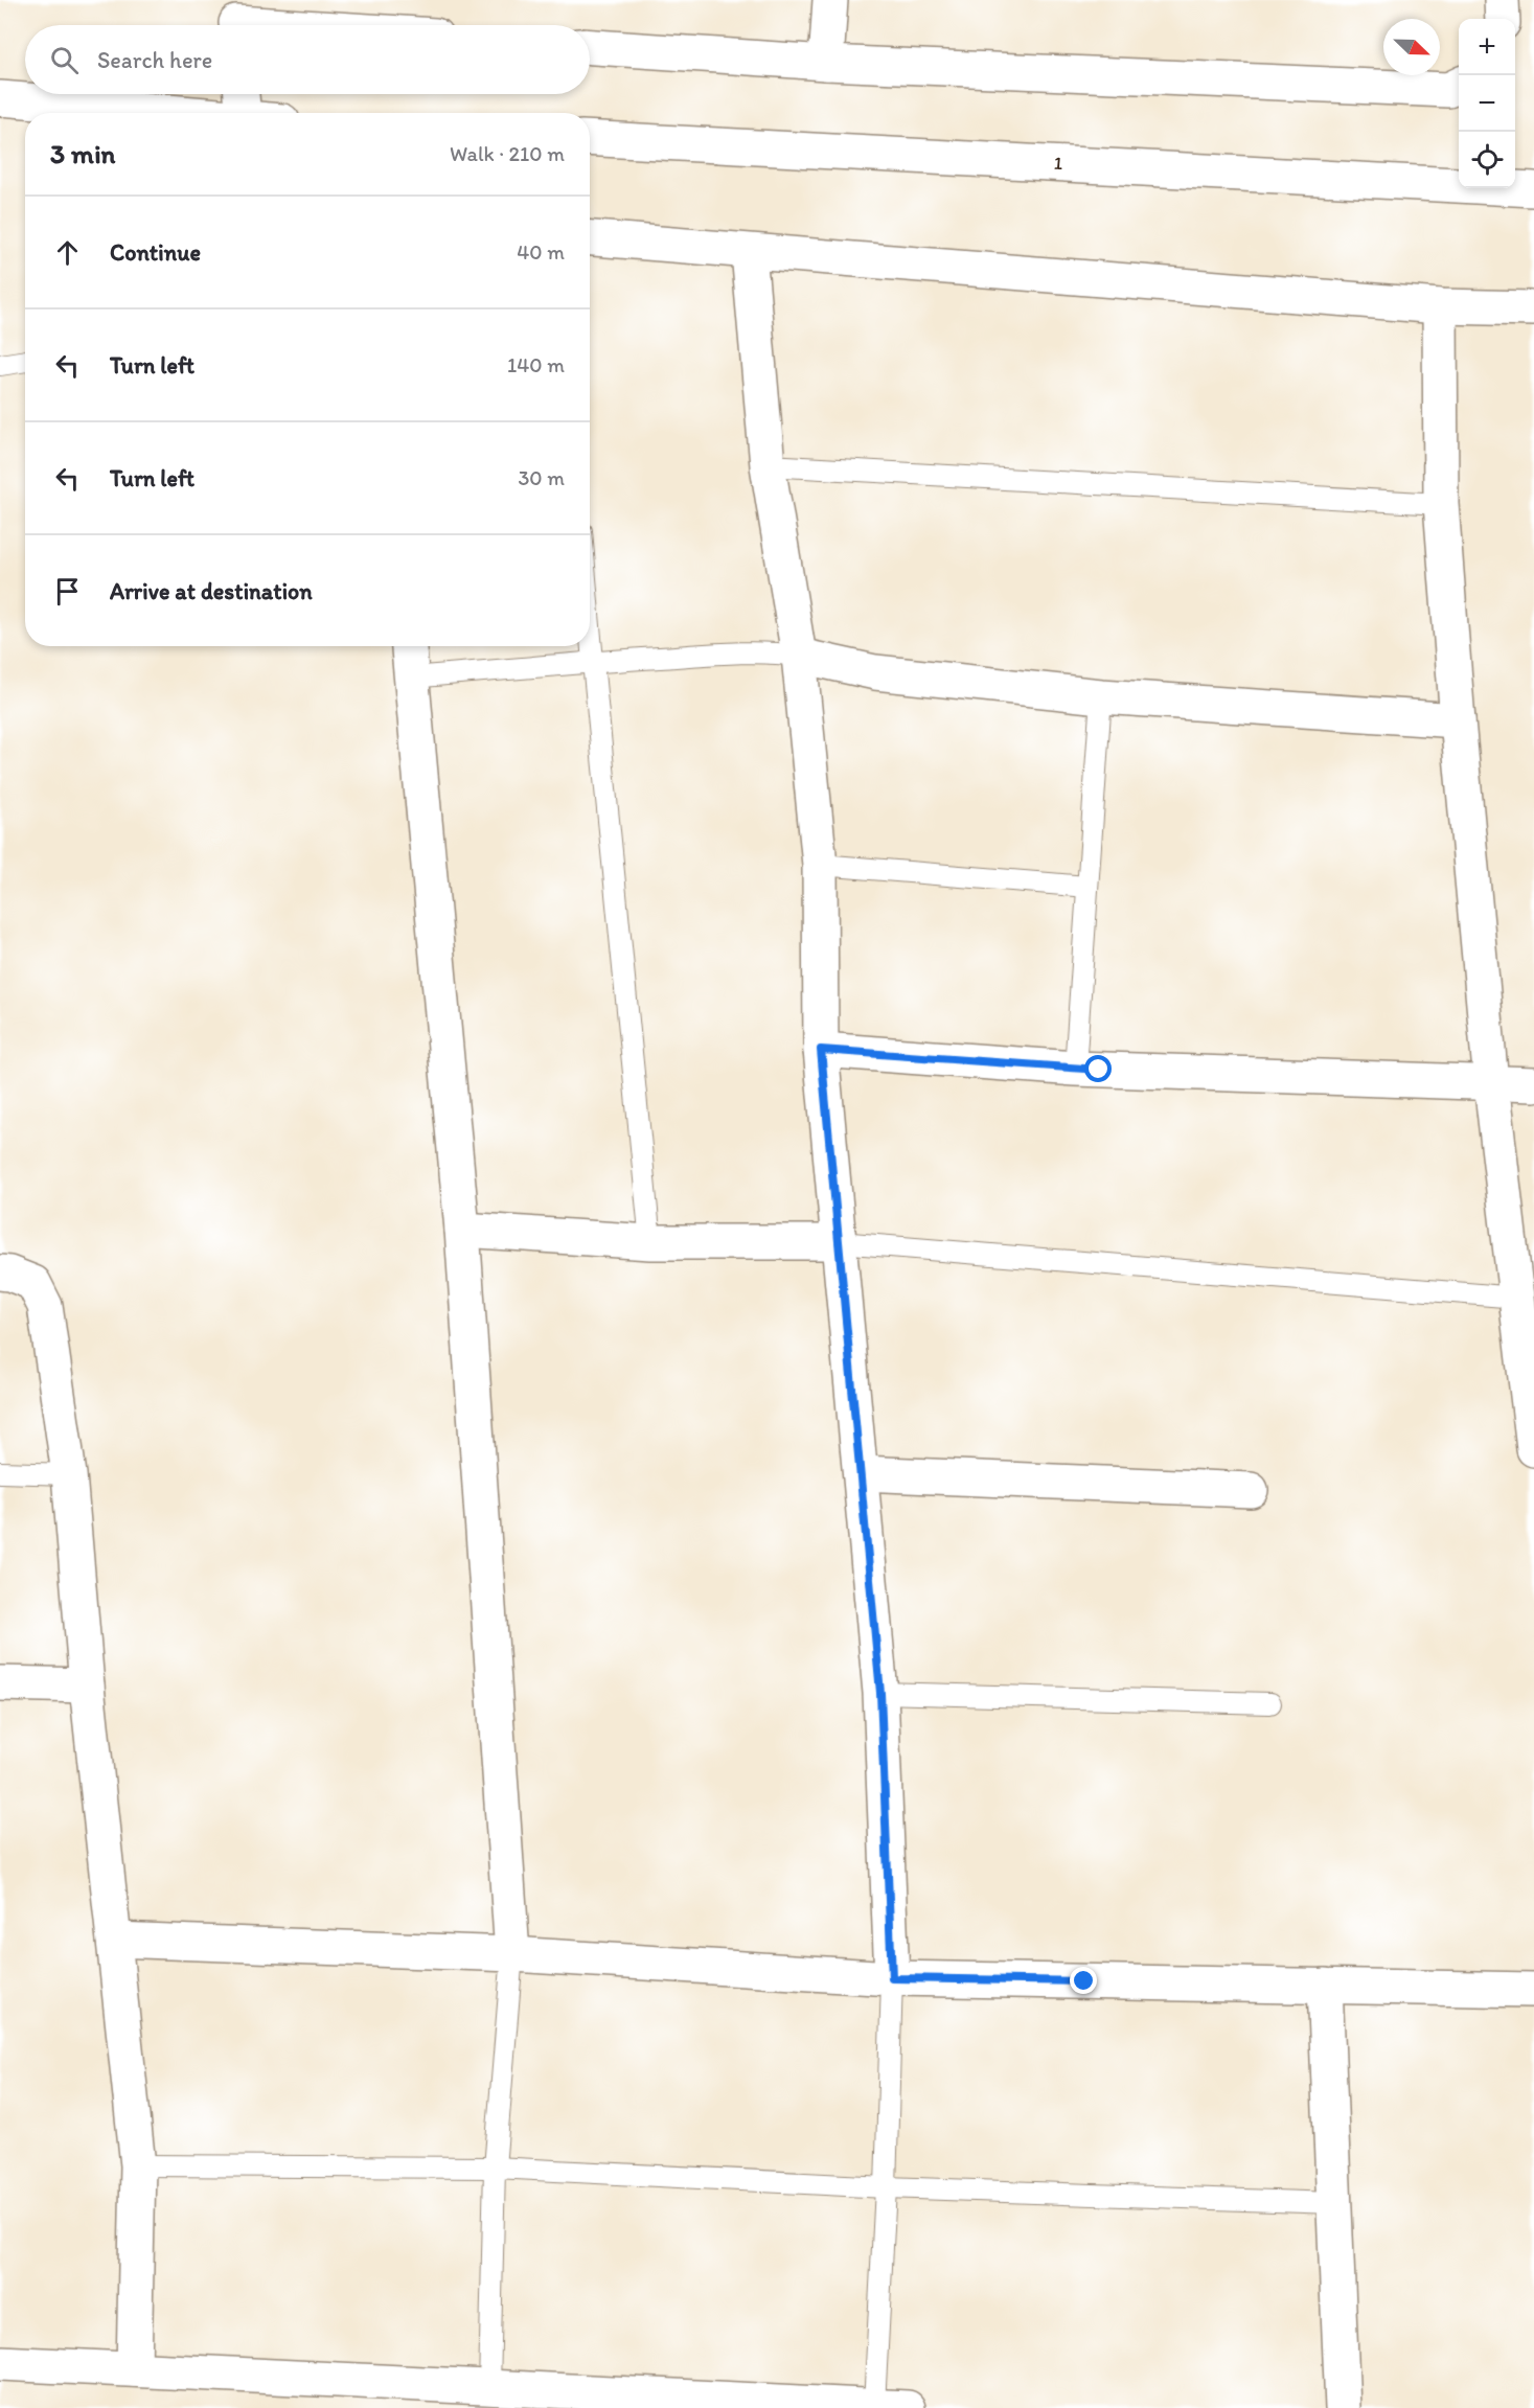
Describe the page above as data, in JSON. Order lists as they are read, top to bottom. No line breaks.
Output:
{"streets":{"street":["1"]},"north":"bottom right","page":{"map_buttons":["+","−"],"search":"Search here","heading":["3 min","Walk · 210 m"],"list":[["Continue","40 m"],["Turn left","140 m"],["Turn left","30 m"],"Arrive at destination"]}}
